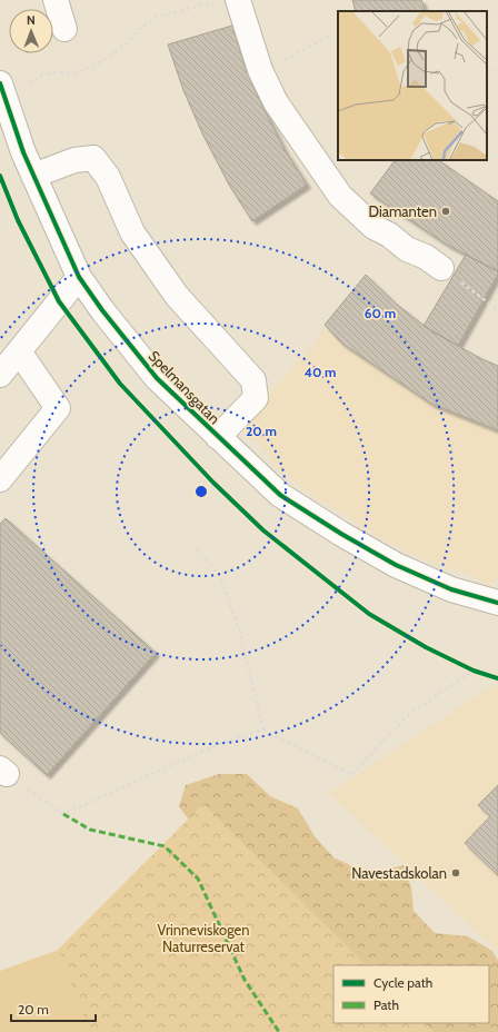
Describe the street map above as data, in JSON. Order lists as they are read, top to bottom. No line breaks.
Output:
{"streets":{"street":["Spelmansgatan"]},"parks":["Vrinneviskogen Naturreservat"],"places":["Diamanten","Navestadskolan"],"legend":["Cycle path","Path"],"scale_bar":"20 m","north":"top","rings":["60 m","40 m","20 m"]}
